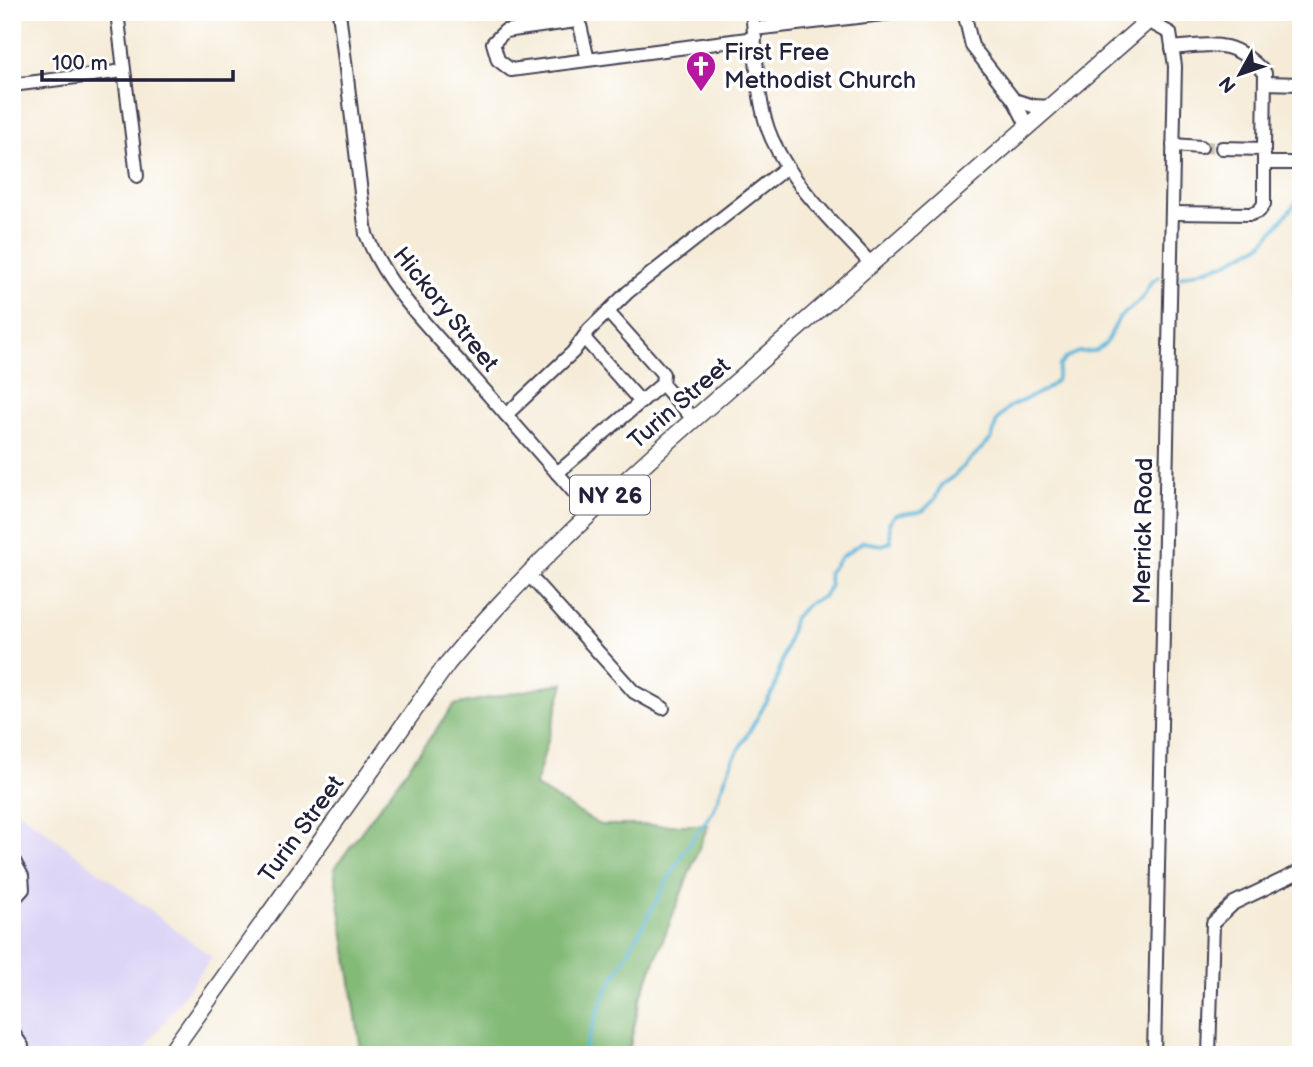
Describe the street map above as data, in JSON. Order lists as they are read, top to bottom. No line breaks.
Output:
{"streets":{"main road":["Turin Street","NY 26"],"street":["Hickory Street","Merrick Road"]},"crossings":[["Hickory Street","Turin Street"]],"places":{"church":["First Free Methodist Church"]},"scale_bar":"100 m","north":"bottom left"}
